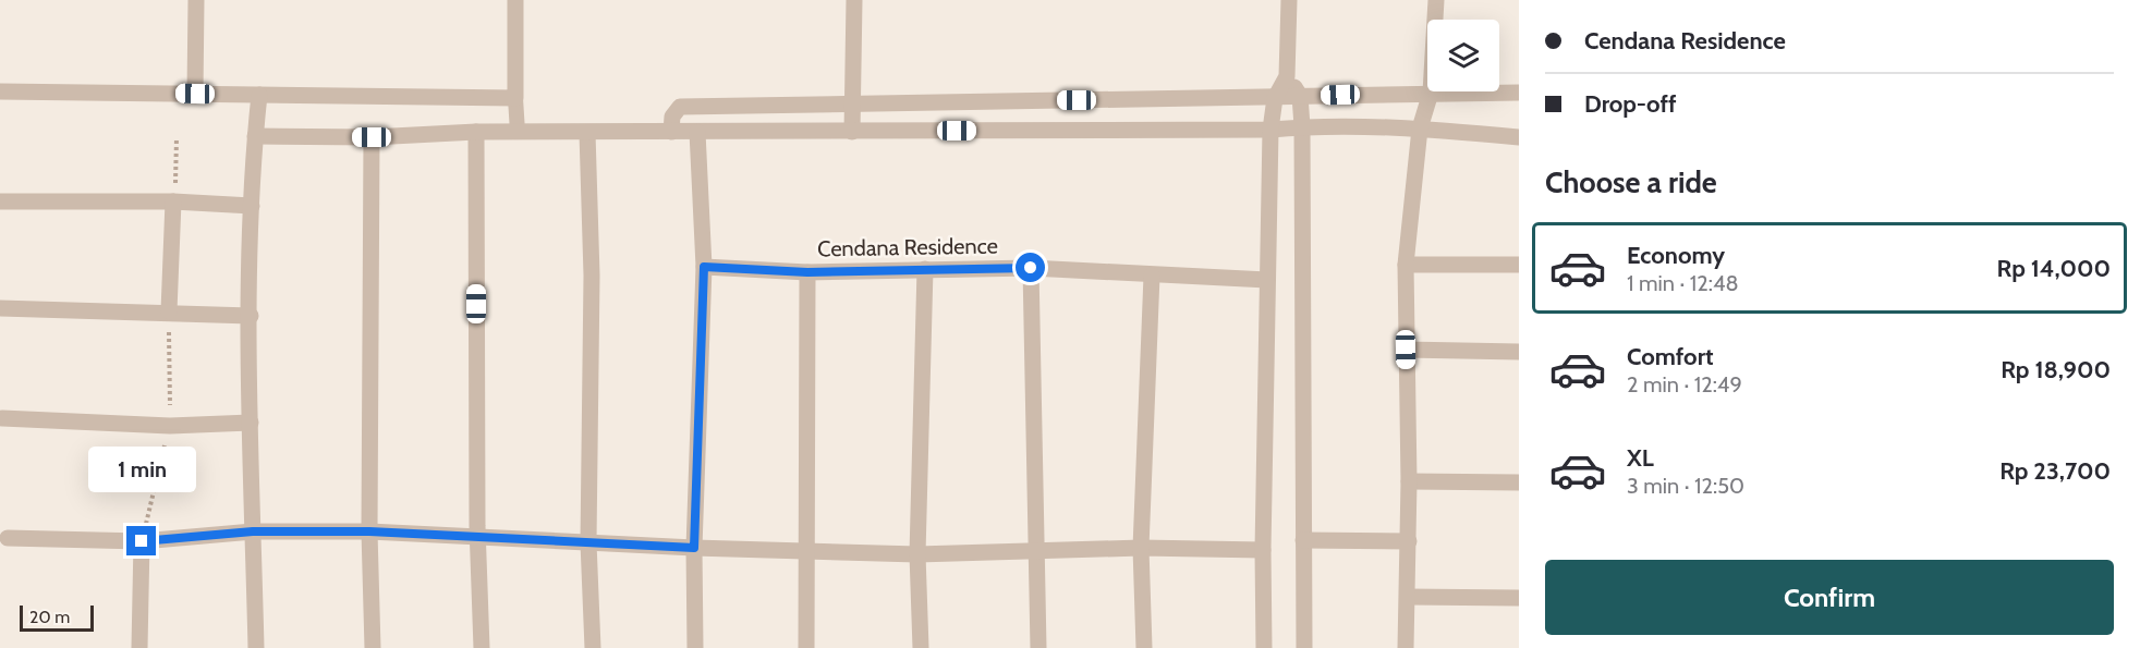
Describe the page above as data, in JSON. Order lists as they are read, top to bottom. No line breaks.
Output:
{"streets":{"street":["Cendana Residence"]},"scale_bar":"20 m","page":{"banner":["Cendana Residence","Drop-off"],"heading":"Choose a ride","list":[{"name":"Economy","note":"1 min · 12:48","value":"Rp 14,000"},{"name":"Comfort","note":"2 min · 12:49","value":"Rp 18,900"},{"name":"XL","note":"3 min · 12:50","value":"Rp 23,700"}],"bubble":"1 min","buttons":"Confirm","scale":"20 m"}}
